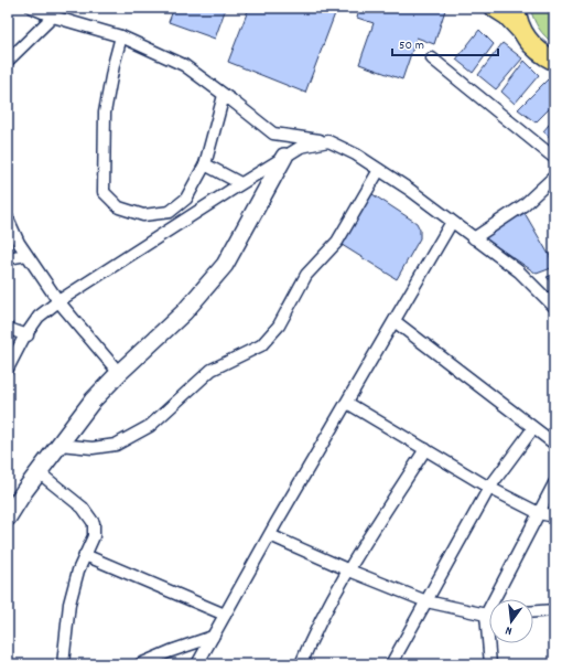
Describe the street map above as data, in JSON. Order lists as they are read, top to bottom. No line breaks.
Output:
{"scale_bar":"50 m","north":"bottom"}
